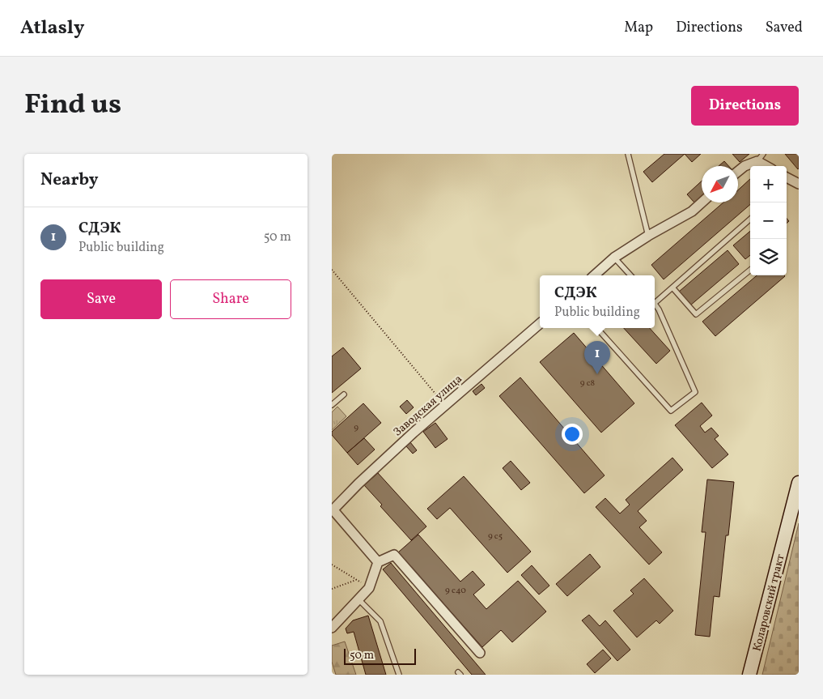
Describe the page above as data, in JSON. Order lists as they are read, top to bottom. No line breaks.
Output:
{"streets":{"main road":["Коларовский тракт"],"street":["Заводская улица"]},"house_numbers":["9 с8","9","9 с5","9 с40"],"scale_bar":"50 m","north":"bottom left","page":{"header":"Atlasly","nav":["Map","Directions","Saved"],"title":"Find us","buttons":["Directions",["Save","Share"]],"heading":"Nearby","map_buttons":["+","−"],"list":[{"mark":"1","name":"СДЭК","note":"Public building","value":"50 m"}],"popup":["СДЭК","Public building"],"pins":"1","scale":"50 m"}}
